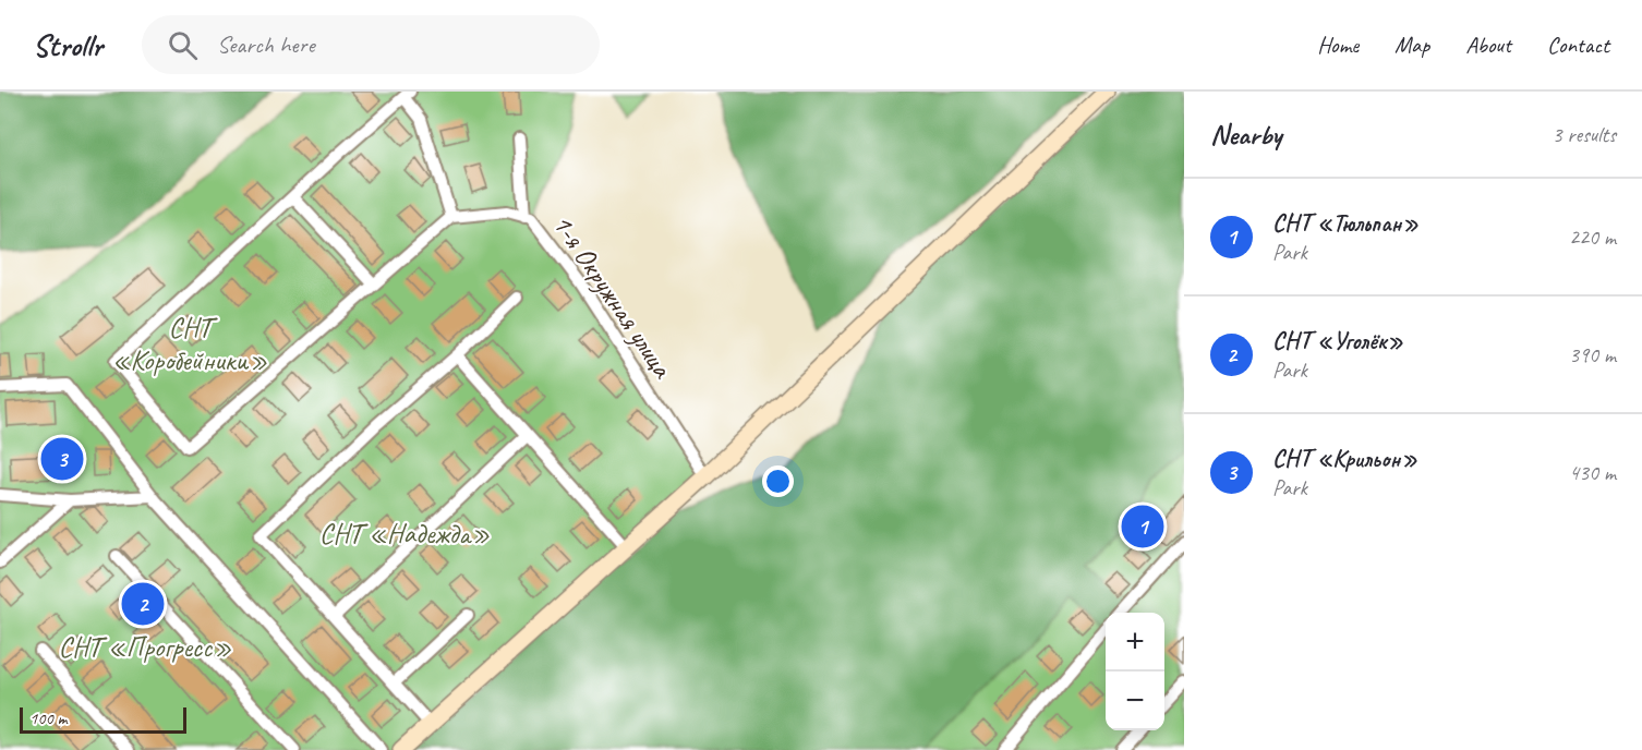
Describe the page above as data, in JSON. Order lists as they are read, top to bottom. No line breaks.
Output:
{"streets":{"street":["1-я Окружная улица"]},"parks":["СНТ «Коробейники»","СНТ «Надежда»","СНТ «Прогресс»"],"scale_bar":"100 m","page":{"header":"Strollr","search":"Search here","nav":["Home","Map","About","Contact"],"heading":["Nearby","3 results"],"list":[{"mark":"1","name":"СНТ «Тюльпан»","note":"Park","value":"220 m"},{"mark":"2","name":"СНТ «Уголёк»","note":"Park","value":"390 m"},{"mark":"3","name":"СНТ «Крильон»","note":"Park","value":"430 m"}],"pins":["3","1","2"],"map_buttons":["+","−"],"scale":"100 m"}}
